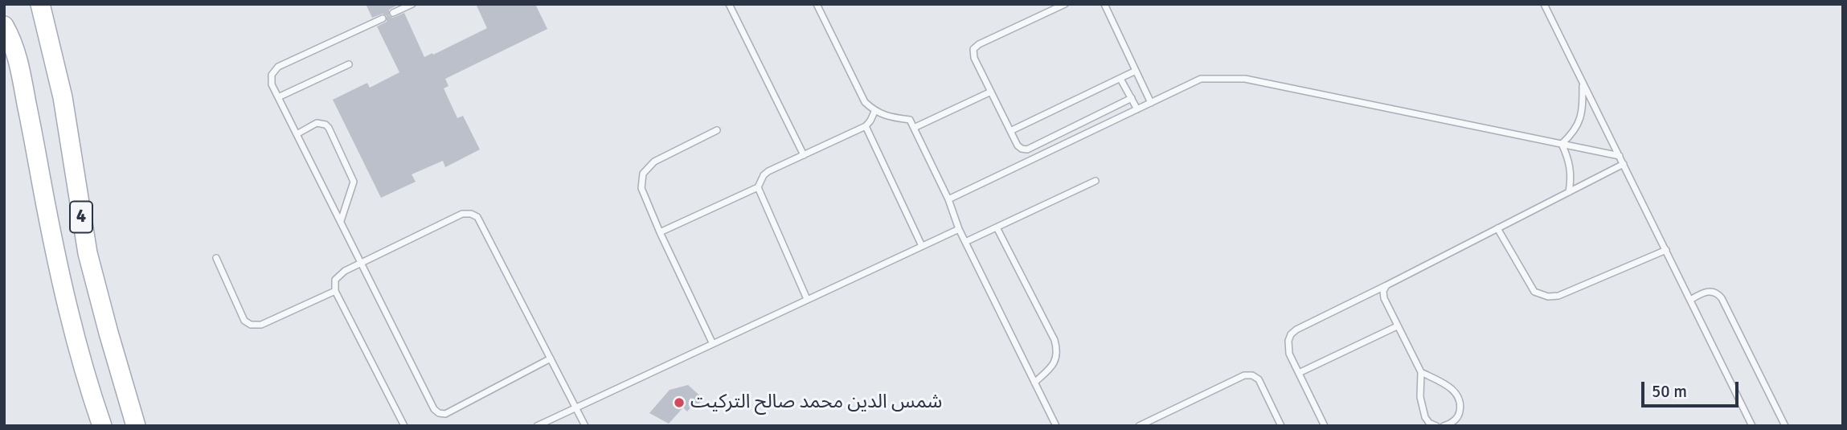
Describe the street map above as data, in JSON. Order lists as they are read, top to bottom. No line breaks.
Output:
{"streets":{"main road":["4"]},"places":["شمس الدين محمد صالح التركيت"],"scale_bar":"50 m"}
